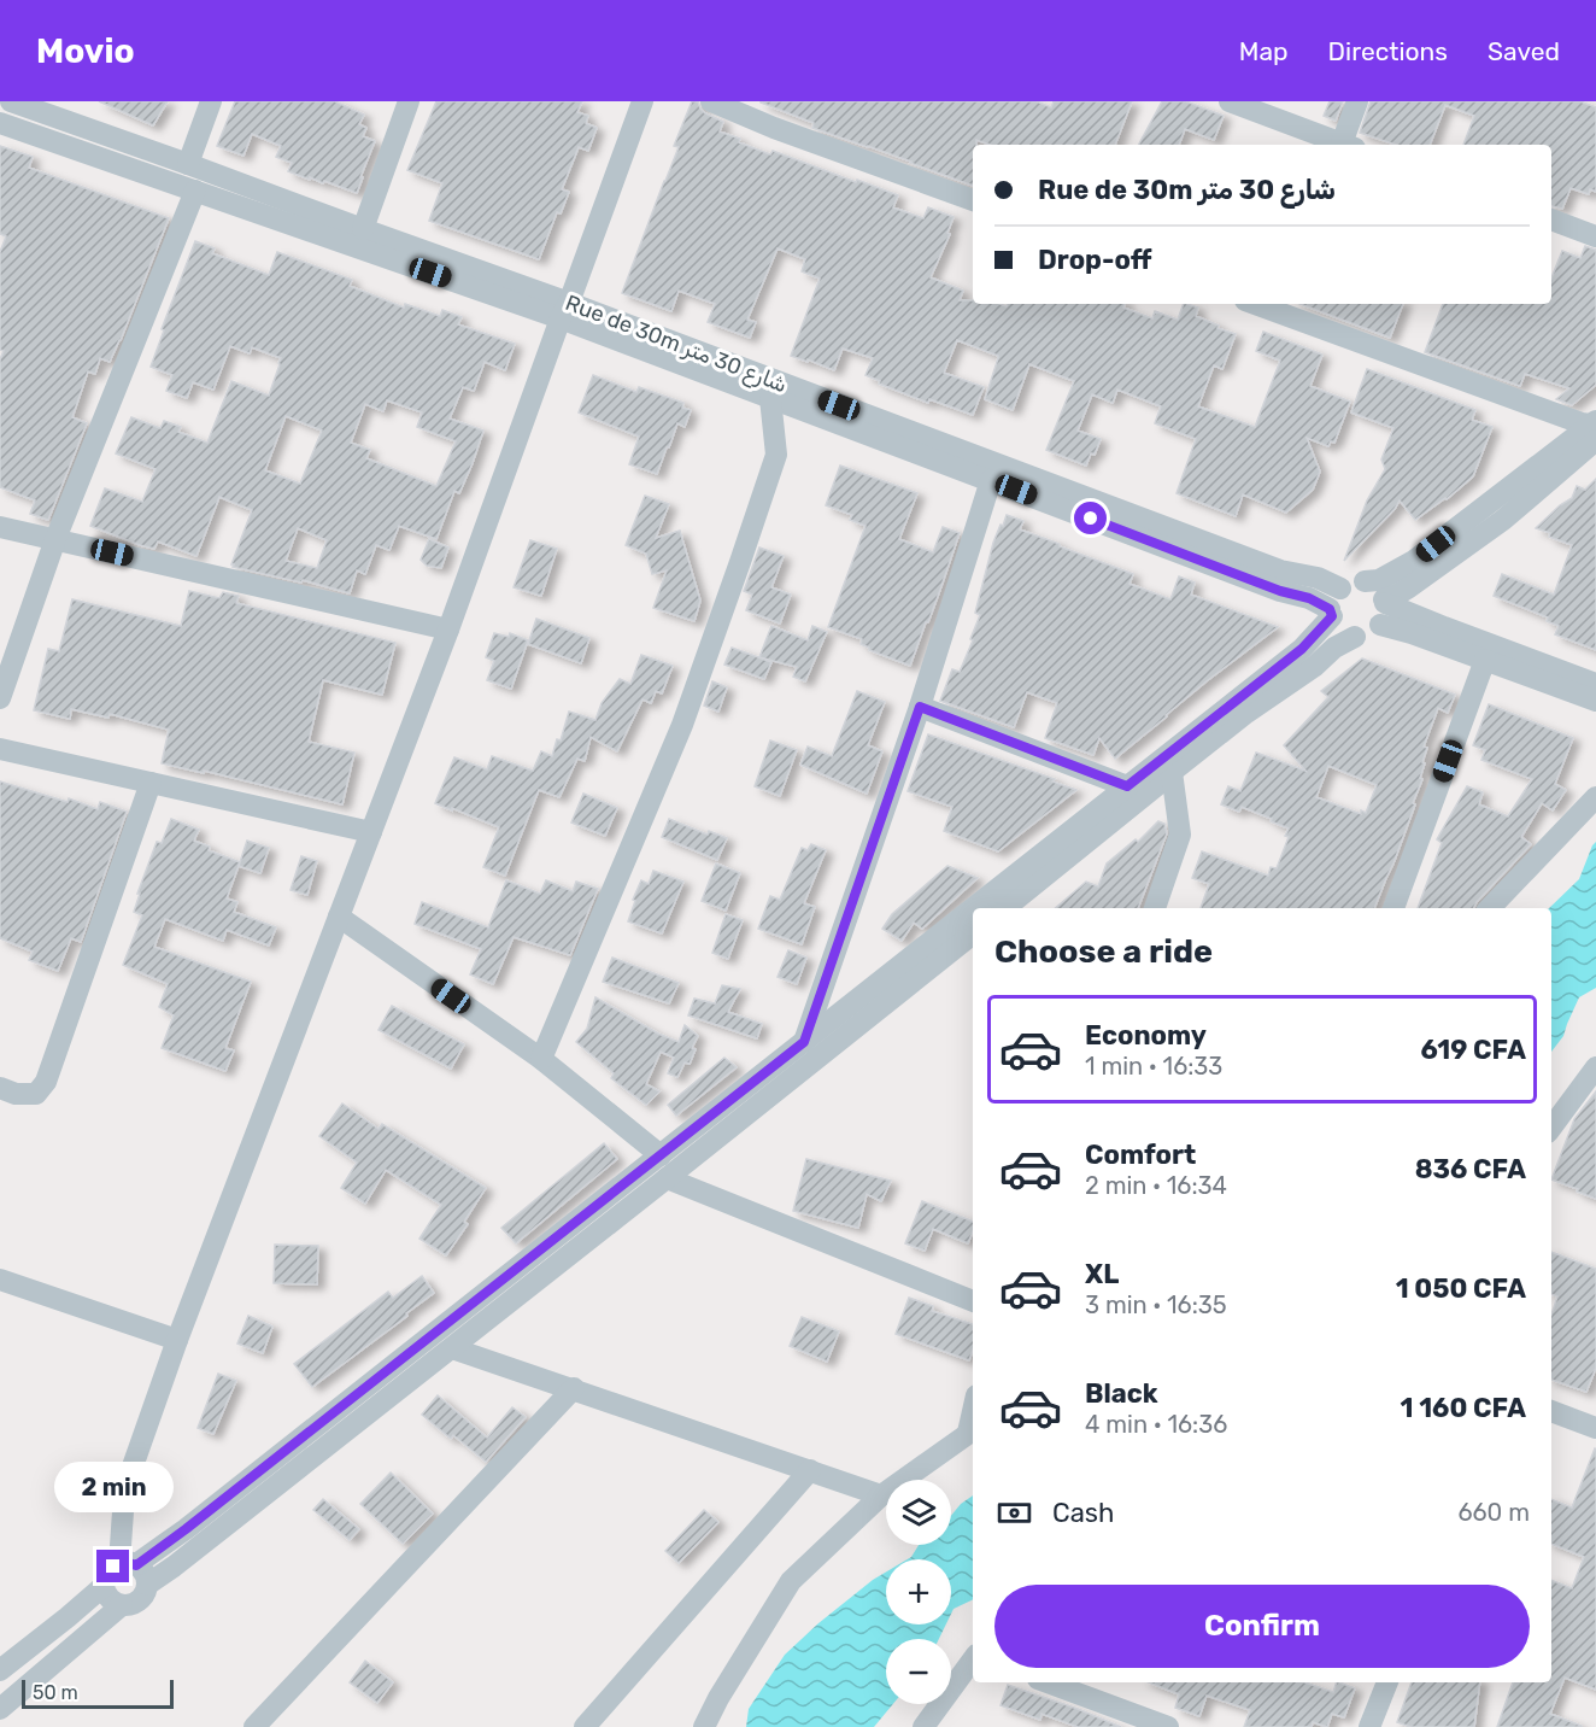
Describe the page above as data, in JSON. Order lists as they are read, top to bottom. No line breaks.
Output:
{"streets":{"street":["Rue de 30m شارع 30 متر"]},"scale_bar":"50 m","page":{"header":"Movio","nav":["Map","Directions","Saved"],"banner":["Rue de 30m شارع 30 متر","Drop-off"],"heading":"Choose a ride","list":[{"name":"Economy","note":"1 min · 16:33","value":"619 CFA"},{"name":"Comfort","note":"2 min · 16:34","value":"836 CFA"},{"name":"XL","note":"3 min · 16:35","value":"1 050 CFA"},{"name":"Black","note":"4 min · 16:36","value":"1 160 CFA"}],"bubble":"2 min","pay":["Cash","660 m"],"map_buttons":["+","−"],"buttons":"Confirm","scale":"50 m"}}
